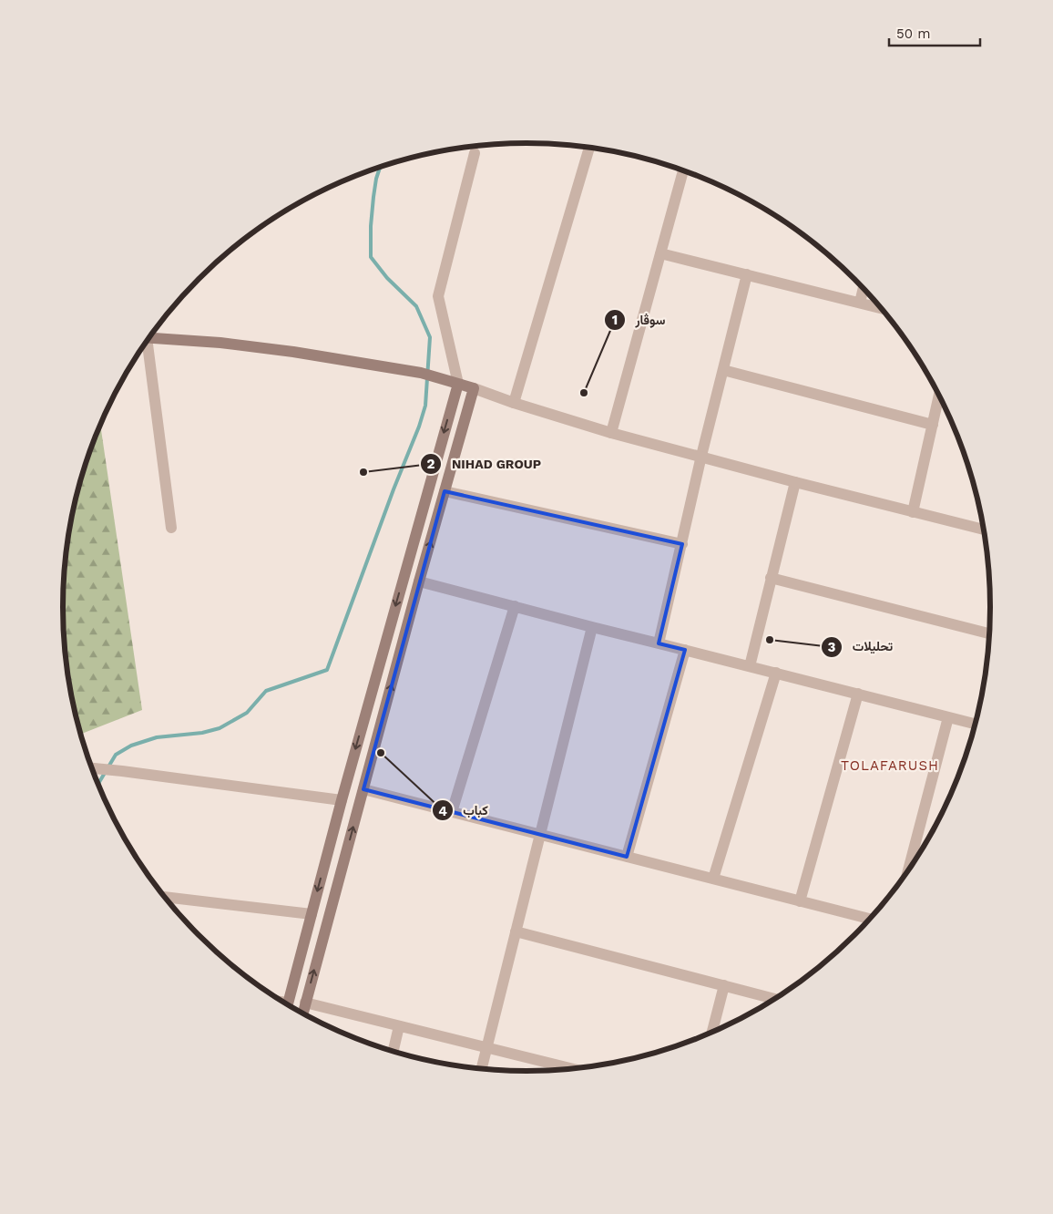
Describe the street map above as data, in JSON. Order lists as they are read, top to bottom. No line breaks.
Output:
{"districts":["TOLAFARUSH"],"places":["سوڤار","NIHAD GROUP","تحلیلات","كباب"],"scale_bar":"50 m"}
